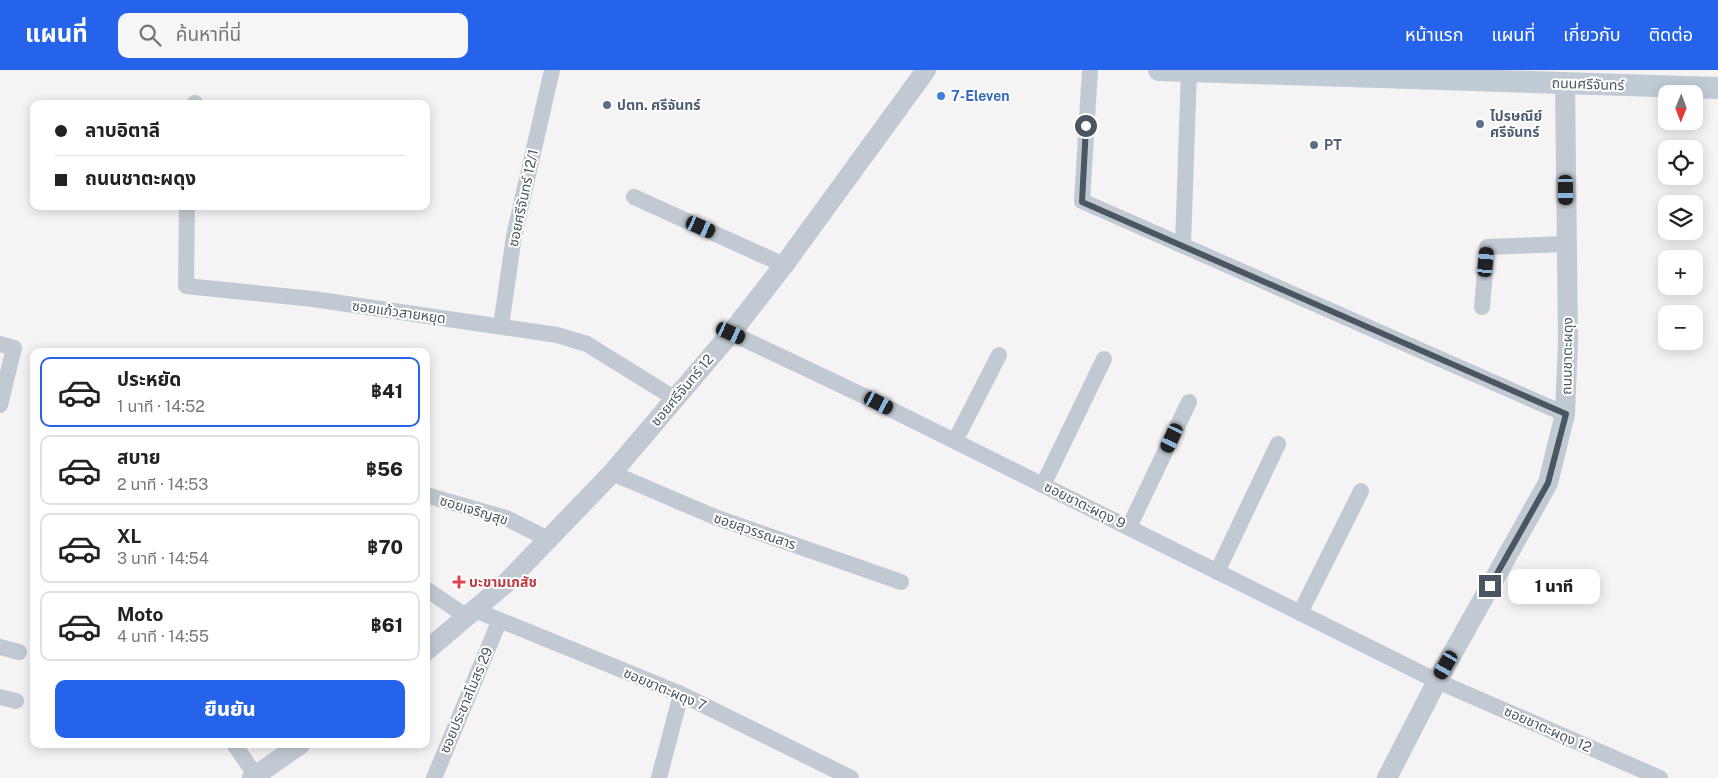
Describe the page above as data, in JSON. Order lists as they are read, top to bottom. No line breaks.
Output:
{"streets":{"main road":["ถนนศรีจันทร์"],"street":["ซอยศรีจันทร์ 12/1","ซอยแก้วสายหยุด","ถนนชาตะผดุง","ซอยศรีจันทร์ 12","ซอยชาตะผดุง 9","ซอยเจริญสุข","ซอยสุวรรณสาร","ซอยชาตะผดุง 7","ซอยประชาสโมสร 29","ซอยชาตะผดุง 12"]},"crossings":[["ถนนศรีจันทร์","ถนนชาตะผดุง"],["ซอยศรีจันทร์ 12/1","ซอยแก้วสายหยุด"],["ซอยแก้วสายหยุด","ซอยศรีจันทร์ 12"],["ถนนชาตะผดุง","ซอยชาตะผดุง 9"],["ถนนชาตะผดุง","ซอยชาตะผดุง 12"],["ซอยศรีจันทร์ 12","ซอยชาตะผดุง 9"],["ซอยศรีจันทร์ 12","ซอยเจริญสุข"],["ซอยศรีจันทร์ 12","ซอยสุวรรณสาร"],["ซอยศรีจันทร์ 12","ซอยชาตะผดุง 7"],["ซอยชาตะผดุง 9","ซอยชาตะผดุง 12"],["ซอยชาตะผดุง 7","ซอยประชาสโมสร 29"]],"places":{"other":["7-Eleven","ปตท. ศรีจันทร์","ไปรษณีย์ ศรีจันทร์","PT"],"health":["บะขามเภสัช"]},"north":"bottom","page":{"header":"แผนที่","search":"ค้นหาที่นี่","nav":["หน้าแรก","แผนที่","เกี่ยวกับ","ติดต่อ"],"map_buttons":["+","−"],"banner":["ลาบอิตาลี","ถนนชาตะผดุง"],"list":[{"name":"ประหยัด","note":"1 นาที · 14:52","value":"฿41"},{"name":"สบาย","note":"2 นาที · 14:53","value":"฿56"},{"name":"XL","note":"3 นาที · 14:54","value":"฿70"},{"name":"Moto","note":"4 นาที · 14:55","value":"฿61"}],"bubble":"1 นาที","buttons":"ยืนยัน"}}
